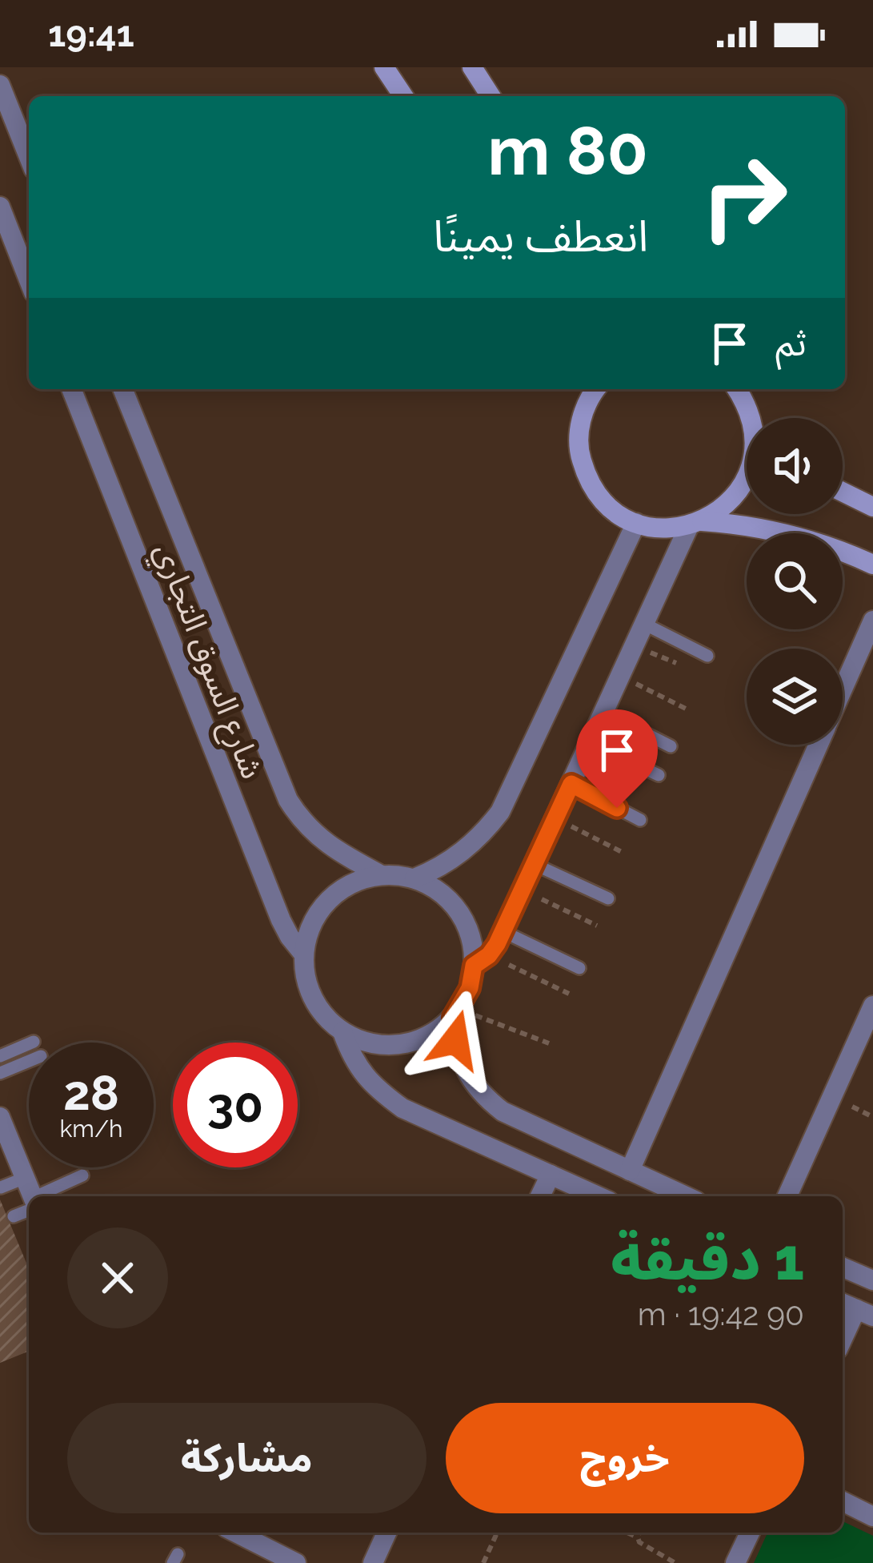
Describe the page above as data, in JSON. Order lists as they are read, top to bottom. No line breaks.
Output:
{"streets":{"street":["شارع السوق التجاري"]},"page":{"status":"19:41","turn":["80 m","انعطف يمينًا"],"then":"ثم","speed":"28 km/h","limit":"30","heading":["1 دقيقة","90 m · 19:42"],"buttons":["خروج","مشاركة"]}}
